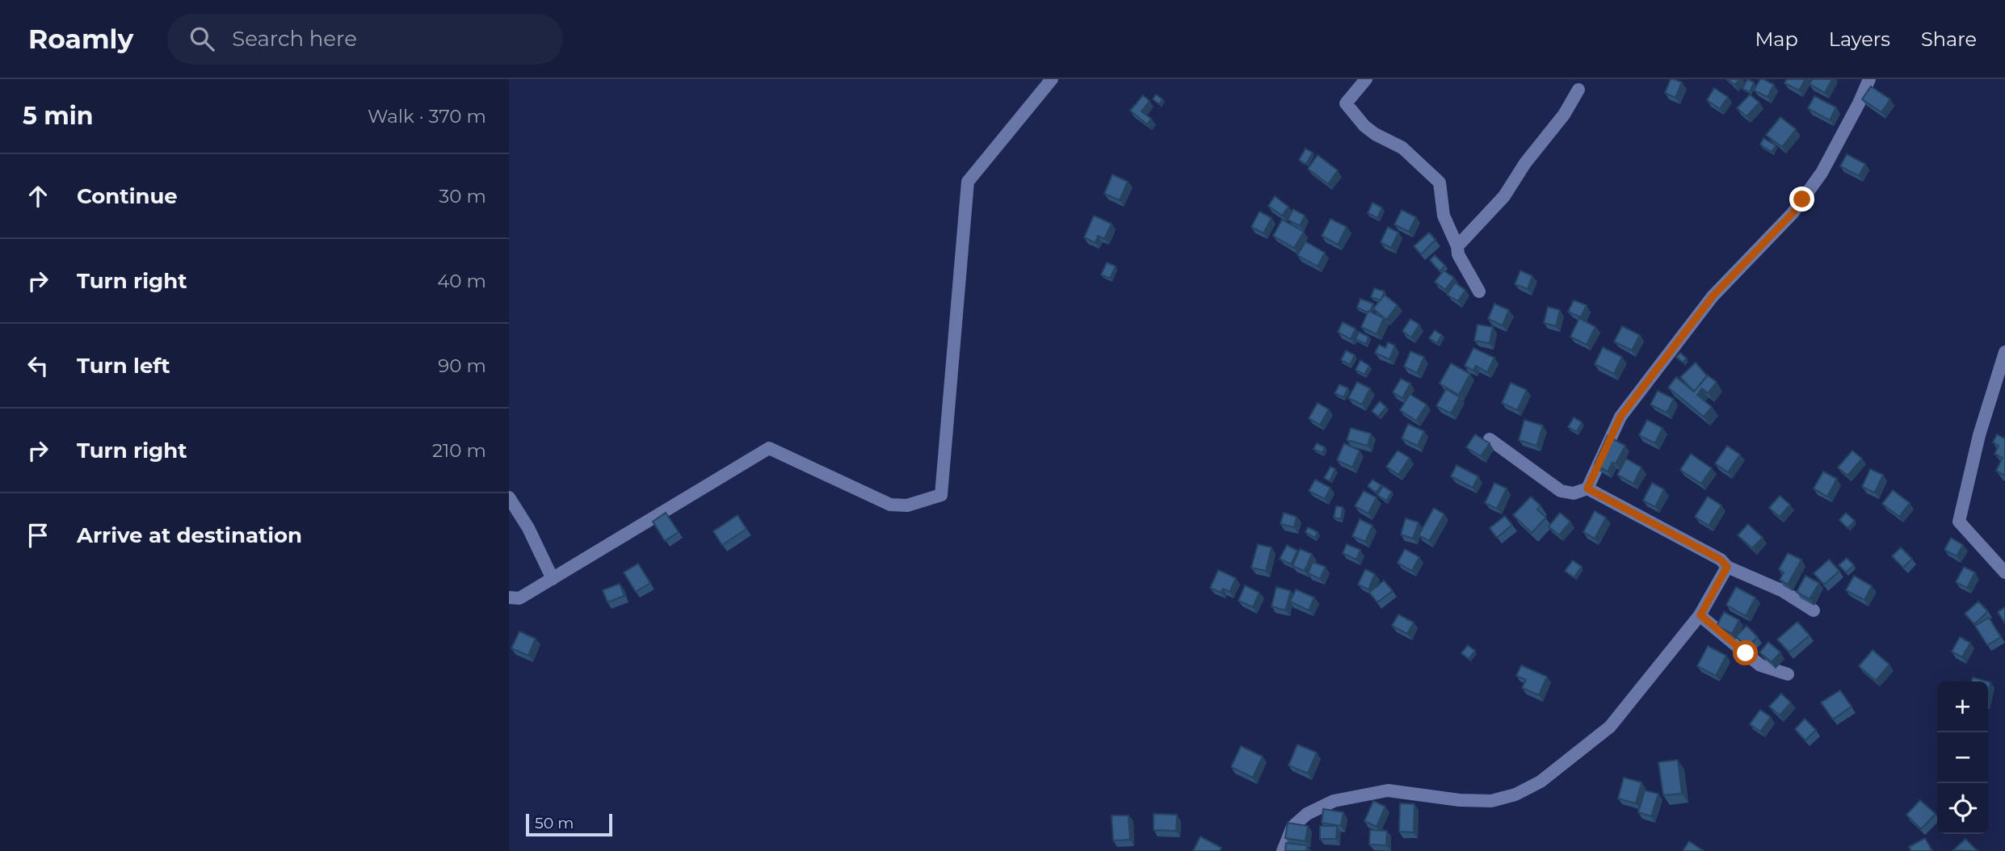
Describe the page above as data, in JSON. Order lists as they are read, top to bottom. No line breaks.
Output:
{"scale_bar":"50 m","page":{"header":"Roamly","search":"Search here","nav":["Map","Layers","Share"],"heading":["5 min","Walk · 370 m"],"list":[["Continue","30 m"],["Turn right","40 m"],["Turn left","90 m"],["Turn right","210 m"],"Arrive at destination"],"map_buttons":["+","−"],"scale":"50 m"}}
